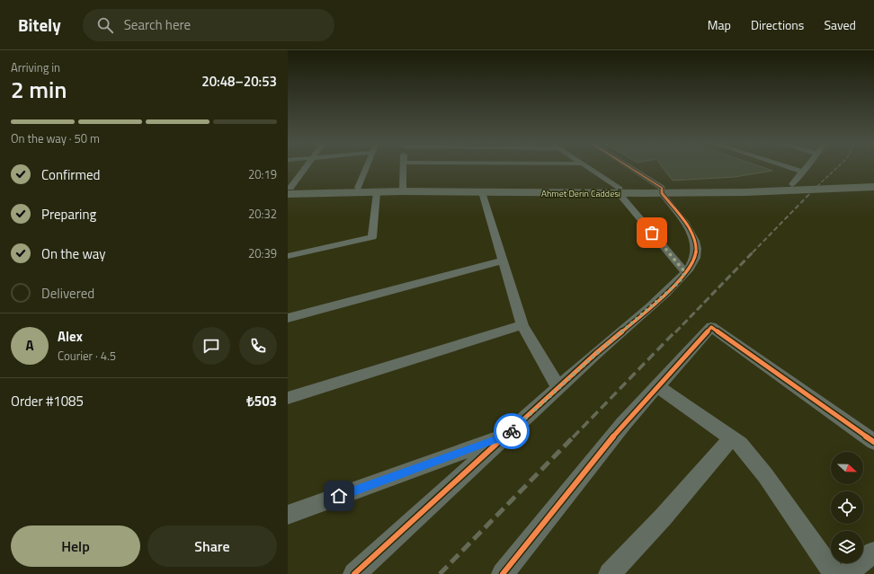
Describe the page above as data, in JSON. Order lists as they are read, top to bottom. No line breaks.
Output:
{"streets":{"main road":["Ahmet Derin Caddesi"]},"north":"right","page":{"header":"Bitely","search":"Search here","nav":["Map","Directions","Saved"],"heading":["2 min","Arriving in","20:48–20:53"],"panel":["Alex","Courier · 4.5","Order #1085","₺503"],"bar":"On the way · 50 m","list":[["Confirmed","20:19"],["Preparing","20:32"],["On the way","20:39"],"Delivered"],"round":"A","buttons":["Help","Share"]}}
